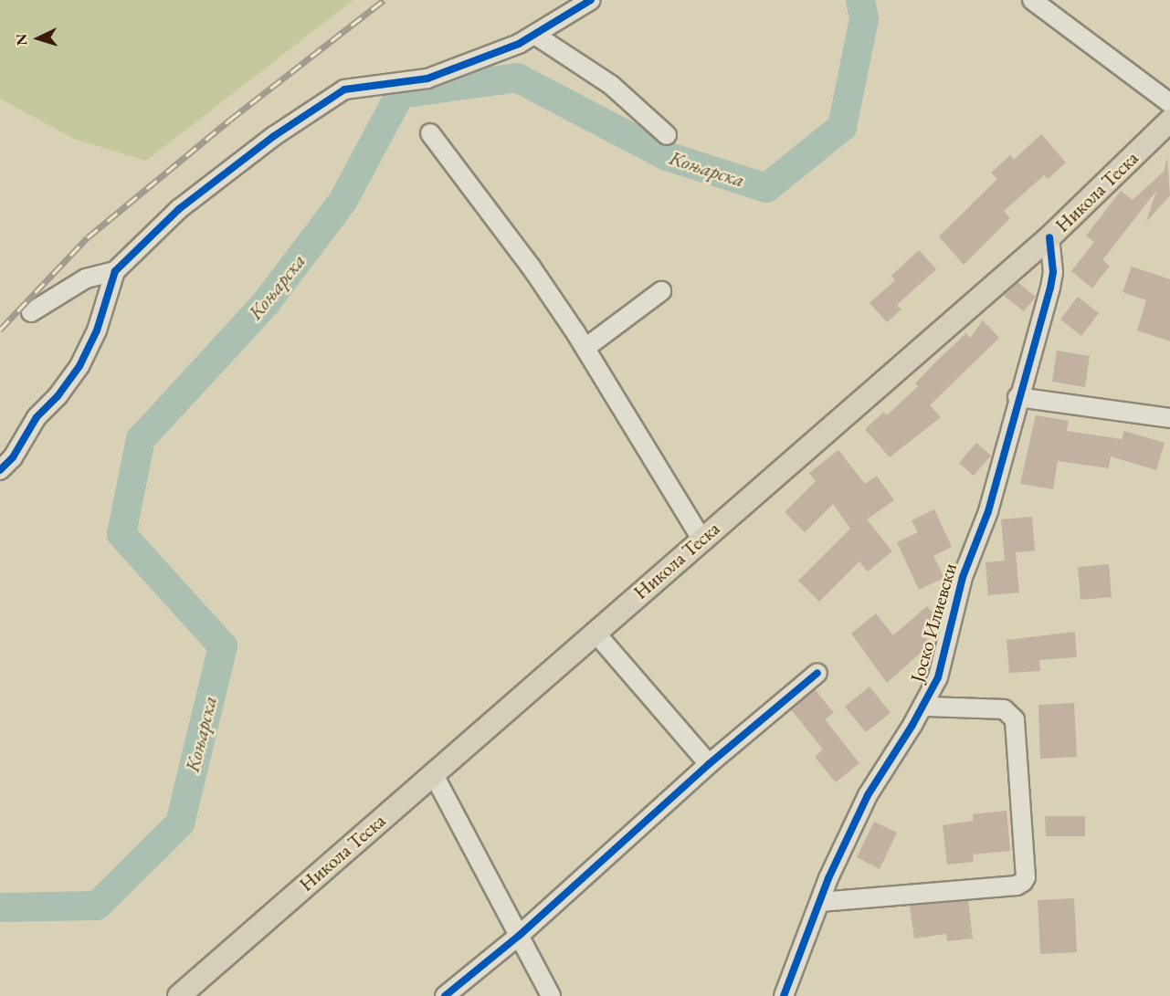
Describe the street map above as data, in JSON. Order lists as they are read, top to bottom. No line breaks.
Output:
{"streets":{"main road":["Никола Теска"],"street":["Јоско Илиевски"]},"crossings":[["Никола Теска","Јоско Илиевски"]],"water":["Коњарска"],"north":"left"}
